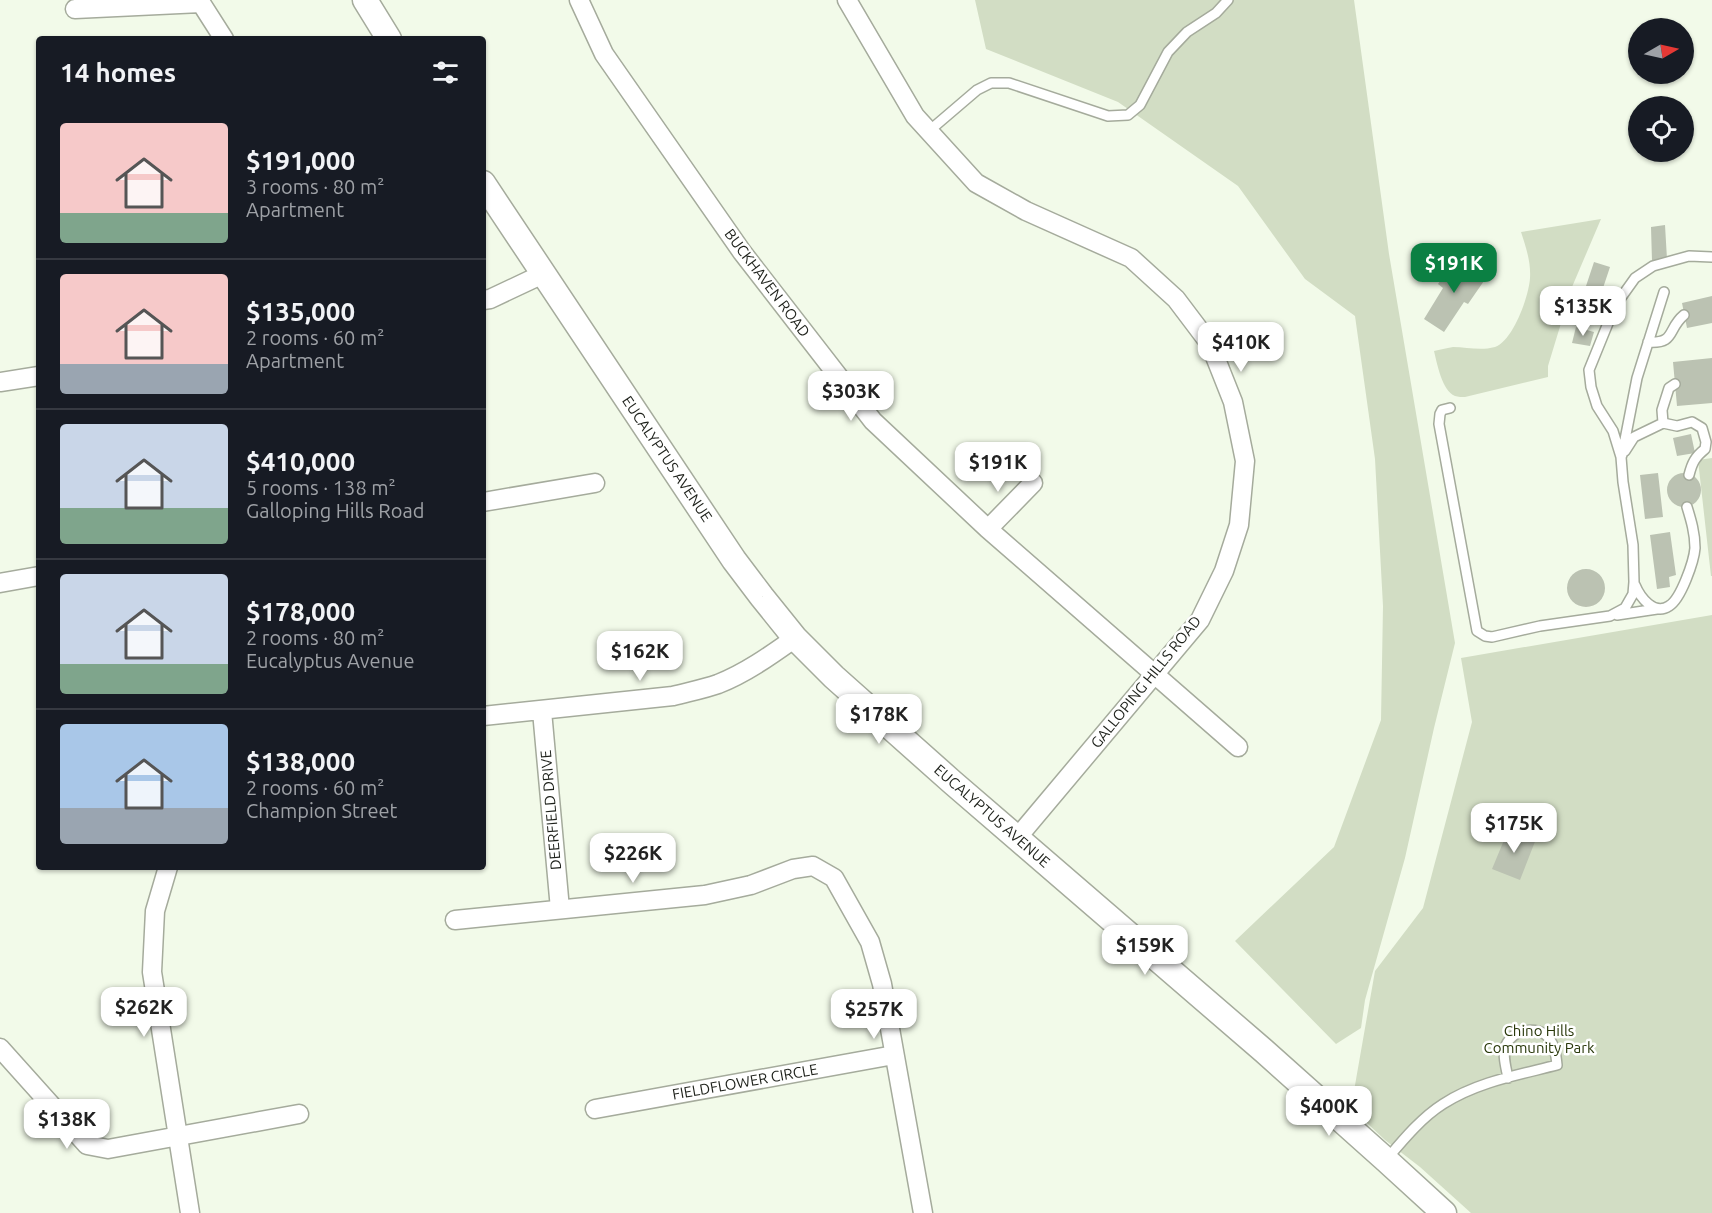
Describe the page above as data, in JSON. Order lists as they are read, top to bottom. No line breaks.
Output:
{"streets":{"street":["BUCKHAVEN ROAD","EUCALYPTUS AVENUE","GALLOPING HILLS ROAD","DEERFIELD DRIVE","FIELDFLOWER CIRCLE"]},"crossings":[["BUCKHAVEN ROAD","GALLOPING HILLS ROAD"],["EUCALYPTUS AVENUE","GALLOPING HILLS ROAD"]],"parks":["Chino Hills Community Park"],"north":"right","page":{"heading":"14 homes","list":[{"name":"$191,000","note":"3 rooms · 80 m² · Apartment"},{"name":"$135,000","note":"2 rooms · 60 m² · Apartment"},{"name":"$410,000","note":"5 rooms · 138 m² · Galloping Hills Road"},{"name":"$178,000","note":"2 rooms · 80 m² · Eucalyptus Avenue"},{"name":"$138,000","note":"2 rooms · 60 m² · Champion Street"}],"price":["$191K","$135K","$410K","$303K","$191K","$162K","$178K","$175K","$226K","$159K","$262K","$257K","$400K","$138K"]}}
